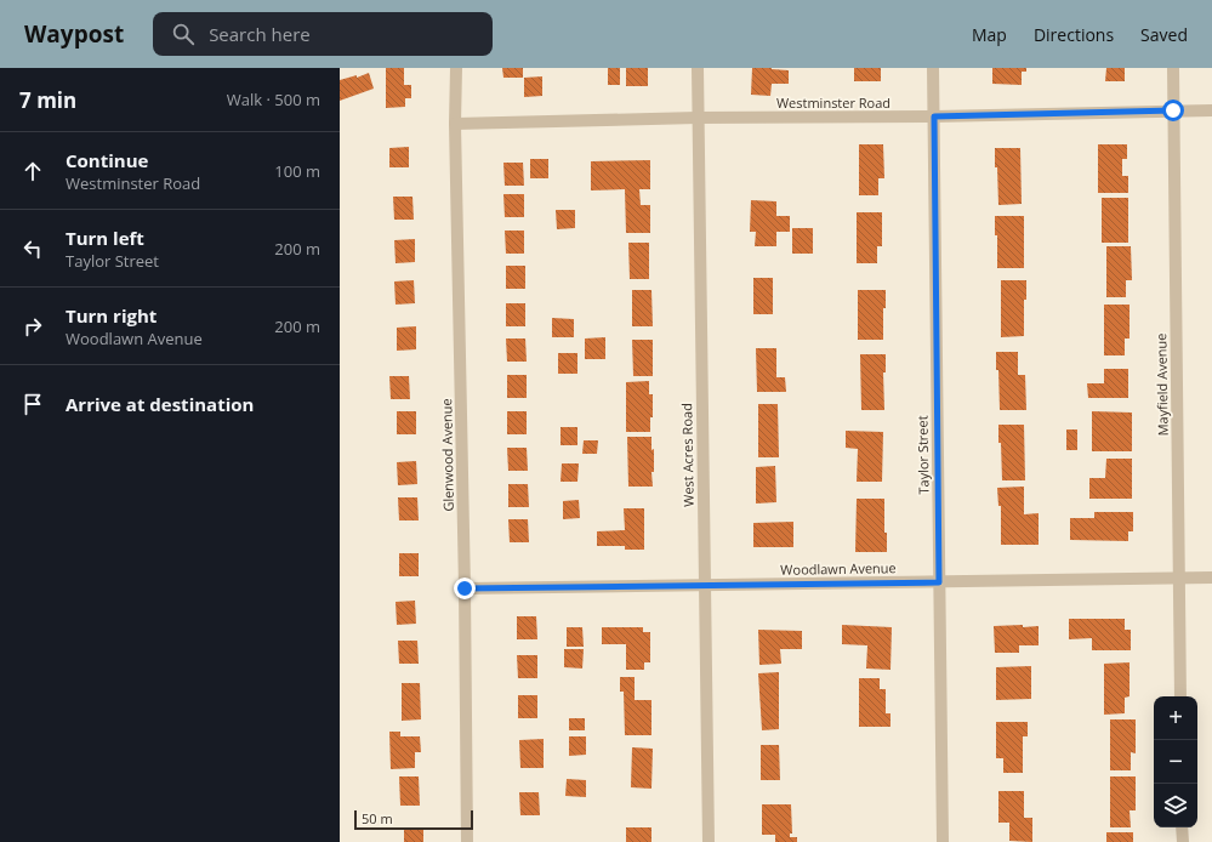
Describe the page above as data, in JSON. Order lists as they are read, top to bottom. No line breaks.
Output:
{"streets":{"street":["Westminster Road","Mayfield Avenue","Glenwood Avenue","West Acres Road","Taylor Street","Woodlawn Avenue"]},"crossings":[["Westminster Road","Mayfield Avenue"],["Westminster Road","Glenwood Avenue"],["Westminster Road","West Acres Road"],["Westminster Road","Taylor Street"],["Mayfield Avenue","Woodlawn Avenue"],["Glenwood Avenue","Woodlawn Avenue"],["West Acres Road","Woodlawn Avenue"],["Taylor Street","Woodlawn Avenue"]],"scale_bar":"50 m","page":{"header":"Waypost","search":"Search here","nav":["Map","Directions","Saved"],"heading":["7 min","Walk · 500 m"],"list":[["Continue","Westminster Road","100 m"],["Turn left","Taylor Street","200 m"],["Turn right","Woodlawn Avenue","200 m"],"Arrive at destination"],"map_buttons":["+","−"],"scale":"50 m"}}
